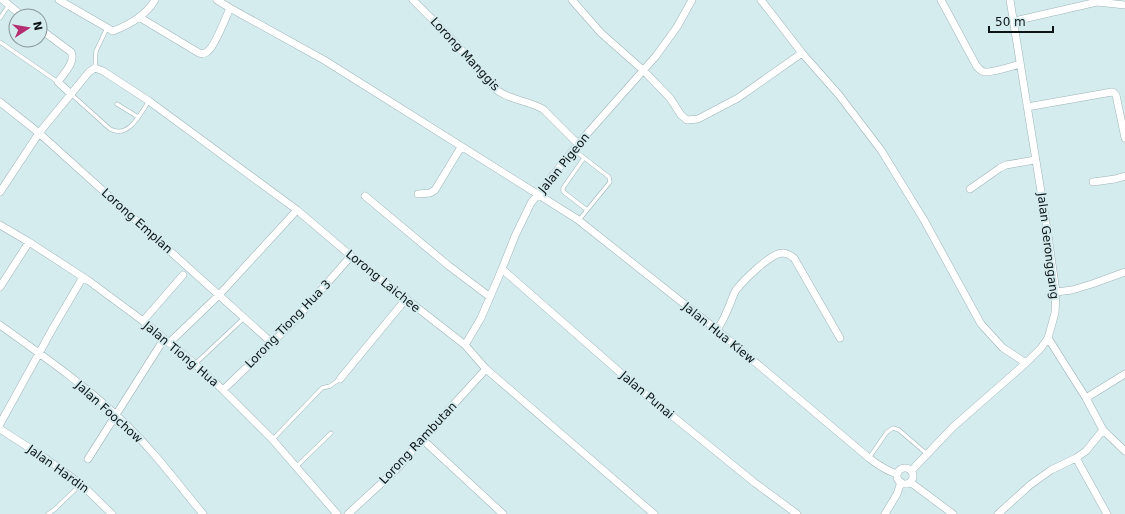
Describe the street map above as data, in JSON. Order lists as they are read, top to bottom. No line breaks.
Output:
{"streets":{"street":["Lorong Manggis","Jalan Pigeon","Lorong Emplan","Jalan Geronggang","Lorong Laichee","Lorong Tiong Hua 3","Jalan Hua Kiew","Jalan Tiong Hua","Jalan Punai","Jalan Foochow","Lorong Rambutan","Jalan Hardin"]},"crossings":[["Lorong Manggis","Jalan Pigeon"],["Jalan Pigeon","Lorong Laichee"],["Jalan Pigeon","Jalan Hua Kiew"],["Jalan Pigeon","Jalan Punai"],["Lorong Emplan","Lorong Tiong Hua 3"],["Jalan Geronggang","Jalan Hua Kiew"],["Lorong Laichee","Lorong Tiong Hua 3"],["Lorong Laichee","Lorong Rambutan"],["Lorong Tiong Hua 3","Jalan Tiong Hua"]],"scale_bar":"50 m","north":"right"}
